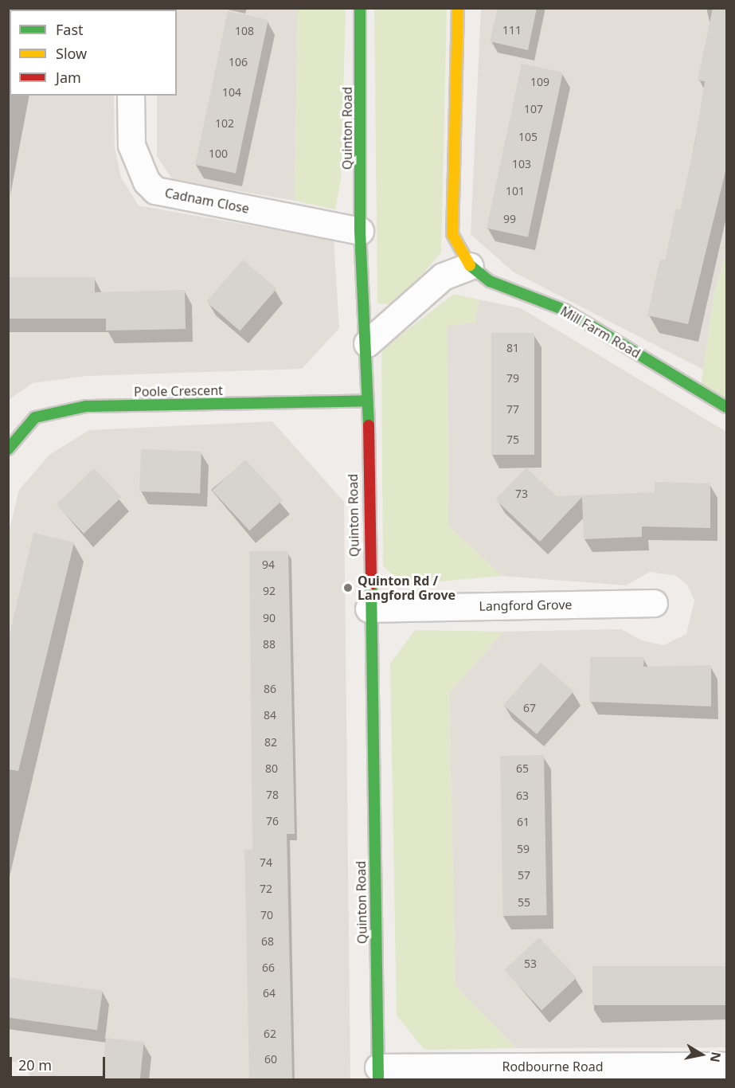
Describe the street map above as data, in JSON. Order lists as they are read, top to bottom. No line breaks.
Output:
{"streets":{"street":["Quinton Road","Cadnam Close","Mill Farm Road","Poole Crescent","Langford Grove","Rodbourne Road"]},"crossings":[["Quinton Road","Cadnam Close"],["Quinton Road","Poole Crescent"],["Quinton Road","Langford Grove"],["Quinton Road","Rodbourne Road"]],"places":["Quinton Rd / Langford Grove"],"house_numbers":["111","108","106","109","104","107","102","105","100","103","101","99","81","79","77","75","73","94","92","90","88","86","67","84","82","80","65","78","63","76","61","59","74","57","72","55","70","68","53","66","64","62","60"],"legend":["Fast","Slow","Jam"],"scale_bar":"20 m","north":"right"}
